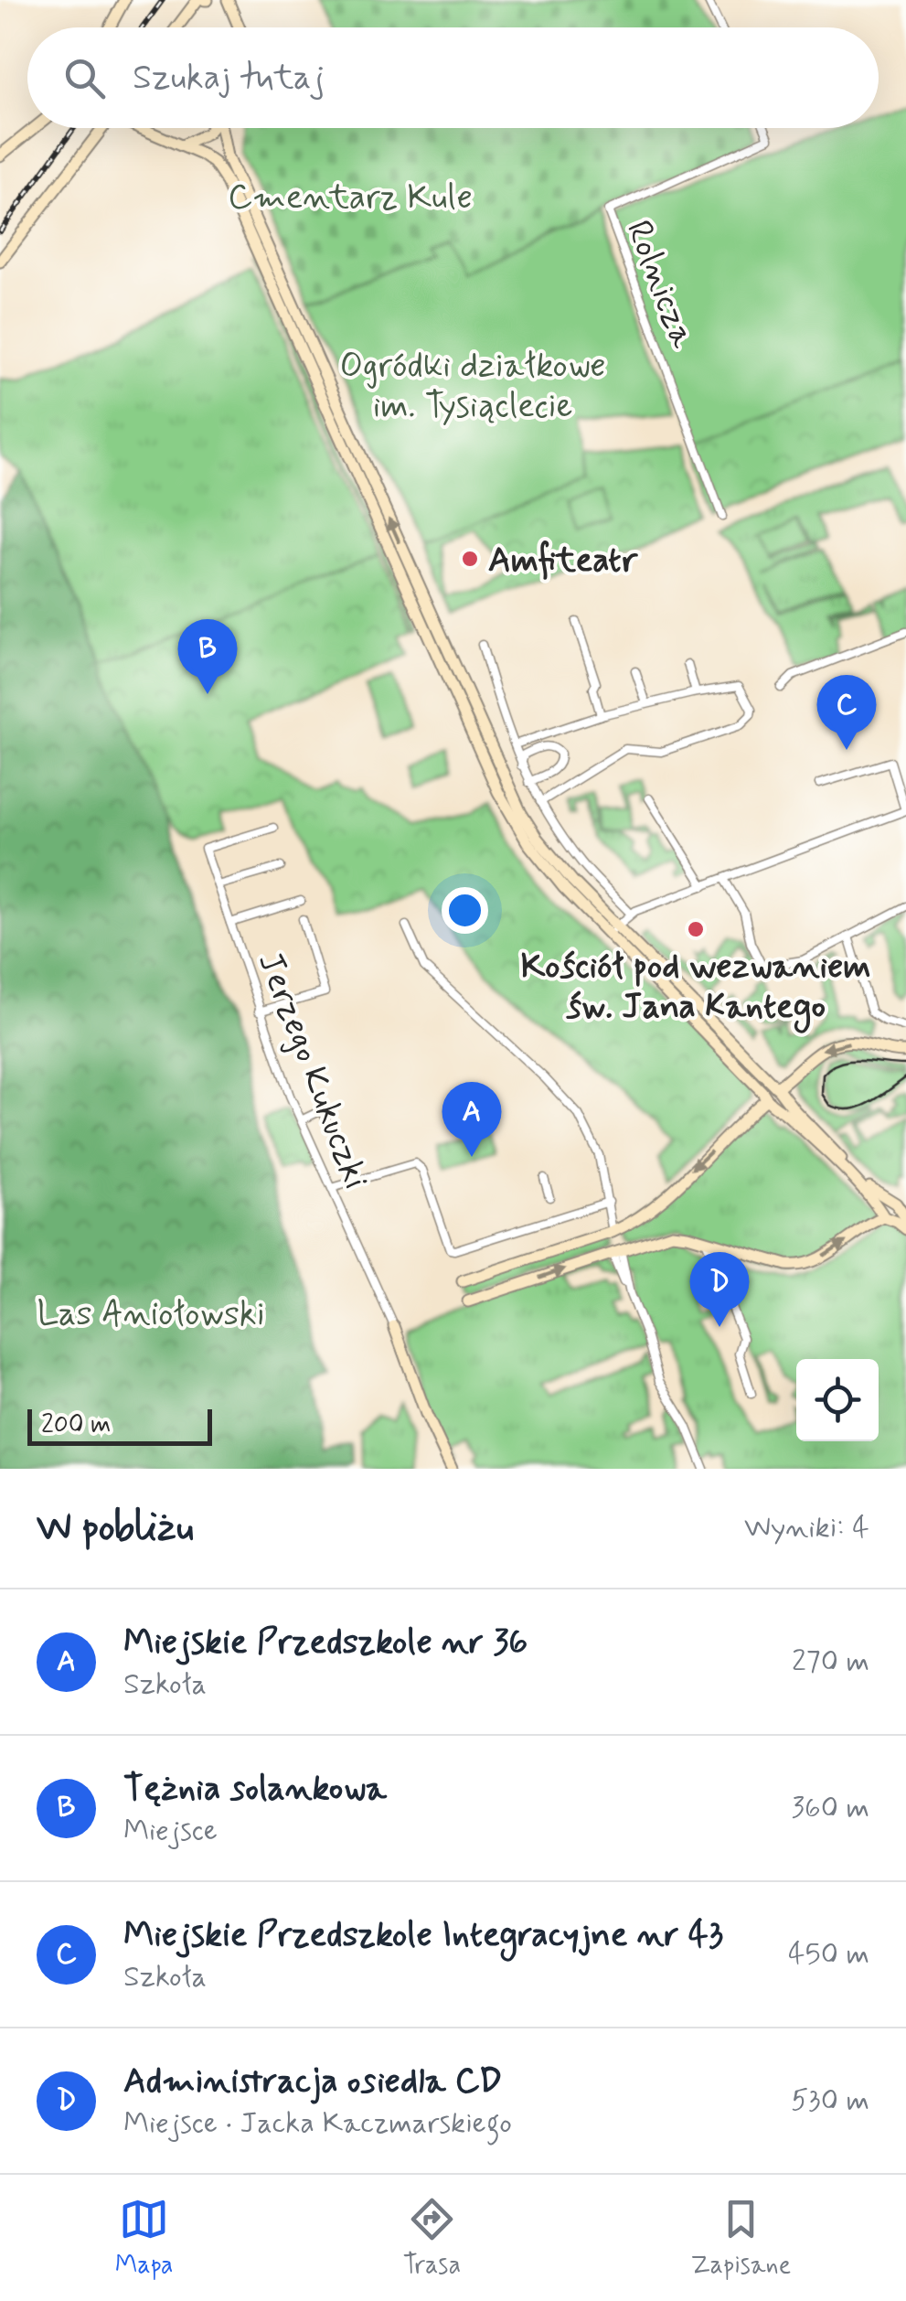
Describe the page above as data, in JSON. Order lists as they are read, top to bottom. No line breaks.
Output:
{"streets":{"street":["Rolnicza","Jerzego Kukuczki"]},"parks":["Cmentarz Kule","Ogródki działkowe im. Tysiąclecie","Las Aniołowski"],"places":["Amfiteatr","Kościół pod wezwaniem św. Jana Kantego"],"scale_bar":"200 m","page":{"search":"Szukaj tutaj","pins":["B","C","A","D"],"scale":"200 m","heading":["W pobliżu","Wyniki: 4"],"list":[{"mark":"A","name":"Miejskie Przedszkole nr 36","note":"Szkoła","value":"270 m"},{"mark":"B","name":"Tężnia solankowa","note":"Miejsce","value":"360 m"},{"mark":"C","name":"Miejskie Przedszkole Integracyjne nr 43","note":"Szkoła","value":"450 m"},{"mark":"D","name":"Administracja osiedla CD","note":"Miejsce · Jacka Kaczmarskiego","value":"530 m"}],"nav":["Mapa","Trasa","Zapisane"]}}
